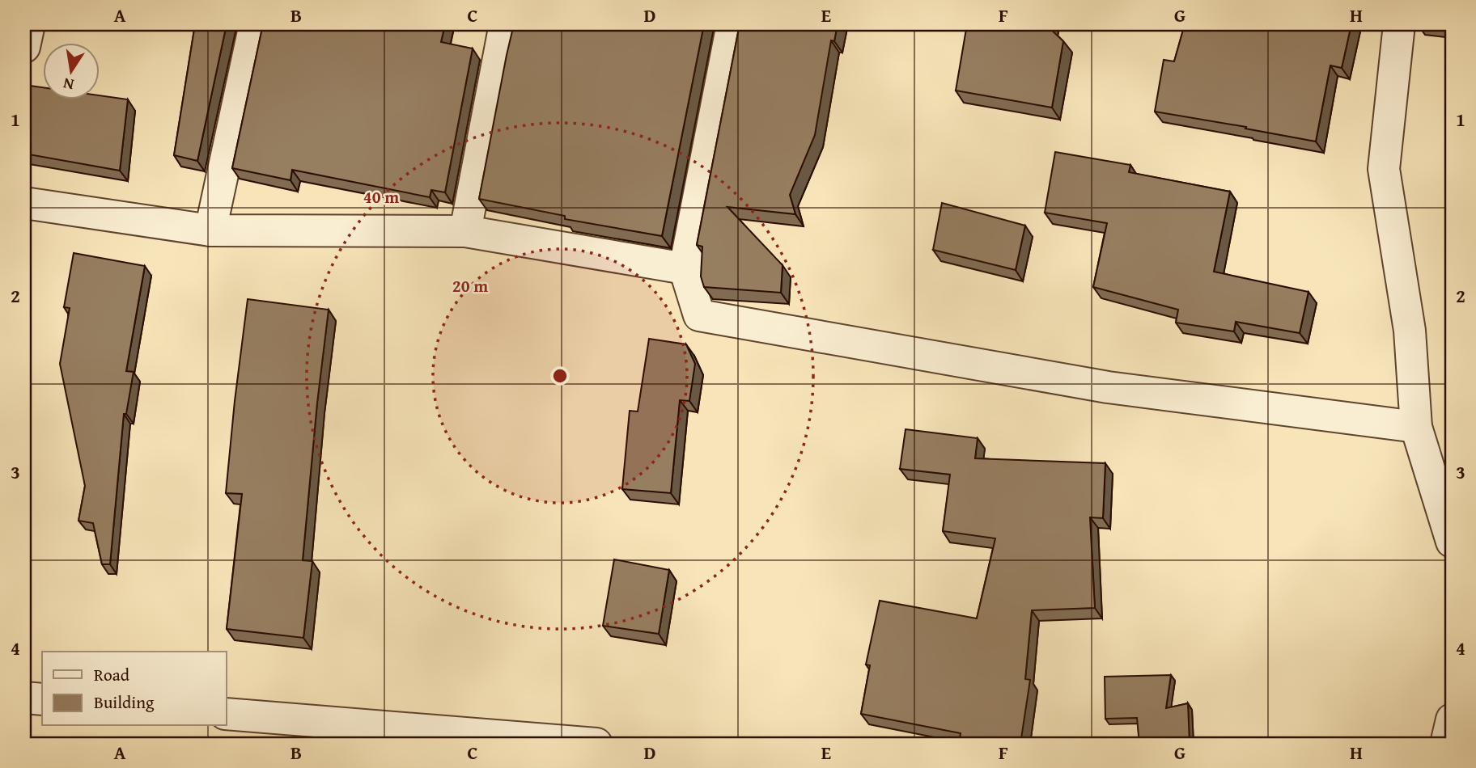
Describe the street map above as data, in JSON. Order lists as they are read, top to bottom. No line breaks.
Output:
{"legend":["Road","Building"],"north":"bottom","grid":{"columns":["A","B","C","D","E","F","G","H"],"rows":["1","2","3","4"]},"rings":["40 m","20 m"]}
